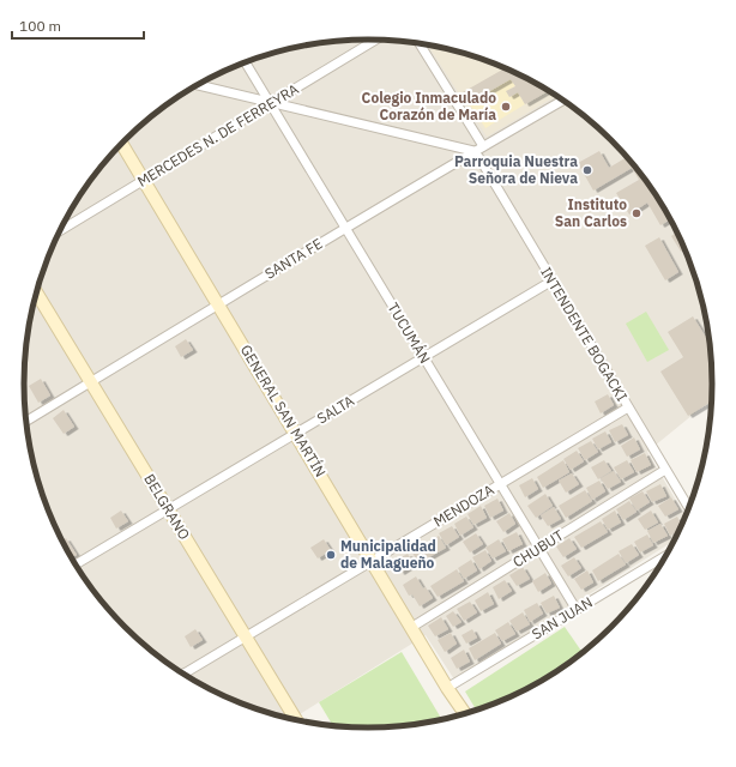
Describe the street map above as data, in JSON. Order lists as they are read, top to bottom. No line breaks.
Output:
{"streets":{"main road":["GENERAL SAN MARTÍN","BELGRANO"],"street":["MERCEDES N. DE FERREYRA","SANTA FE","TUCUMÁN","INTENDENTE BOGACKI","SALTA","MENDOZA","CHUBUT","SAN JUAN"]},"crossings":[["MERCEDES N. DE FERREYRA","TUCUMÁN"],["MERCEDES N. DE FERREYRA","GENERAL SAN MARTÍN"],["SANTA FE","TUCUMÁN"],["SANTA FE","INTENDENTE BOGACKI"],["SANTA FE","GENERAL SAN MARTÍN"],["SANTA FE","BELGRANO"],["TUCUMÁN","SALTA"],["TUCUMÁN","MENDOZA"],["TUCUMÁN","CHUBUT"],["TUCUMÁN","SAN JUAN"],["INTENDENTE BOGACKI","SALTA"],["INTENDENTE BOGACKI","MENDOZA"],["INTENDENTE BOGACKI","CHUBUT"],["SALTA","GENERAL SAN MARTÍN"],["SALTA","BELGRANO"],["GENERAL SAN MARTÍN","MENDOZA"],["GENERAL SAN MARTÍN","CHUBUT"],["GENERAL SAN MARTÍN","SAN JUAN"],["MENDOZA","BELGRANO"]],"places":["Colegio Inmaculado Corazón de María","Parroquia Nuestra Señora de Nieva","Instituto San Carlos","Municipalidad de Malagueño"],"scale_bar":"100 m"}
